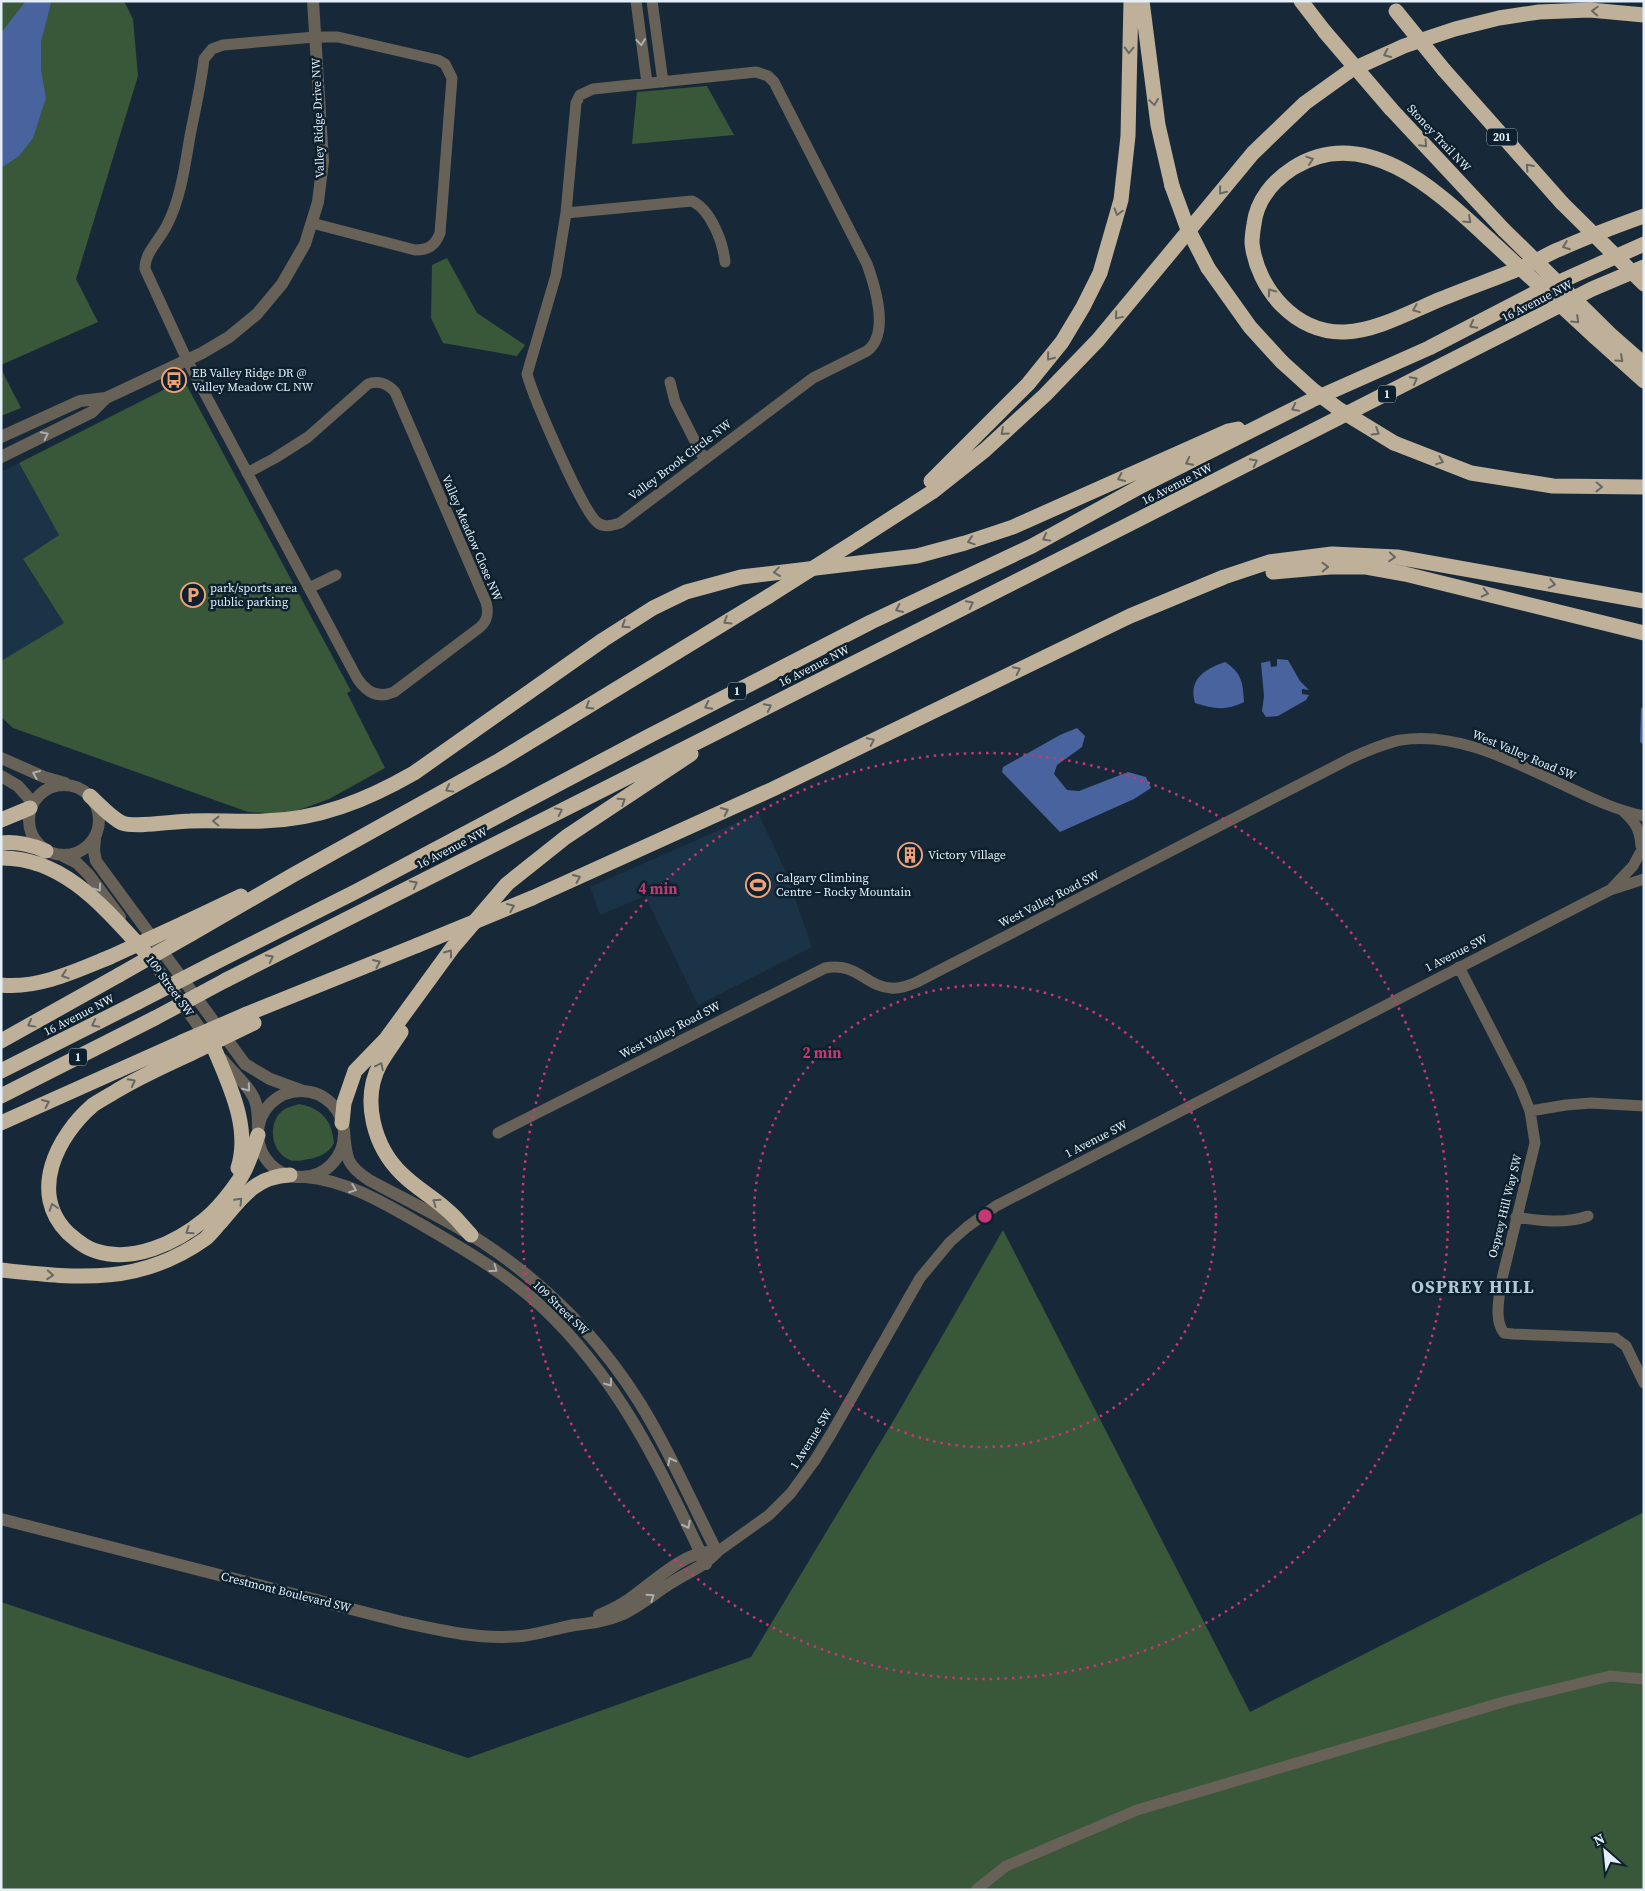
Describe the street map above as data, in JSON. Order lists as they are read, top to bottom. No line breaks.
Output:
{"streets":{"highway":["201","Stoney Trail NW","16 Avenue NW","1"],"street":["Valley Ridge Drive NW","Valley Brook Circle NW","Valley Meadow Close NW","West Valley Road SW","1 Avenue SW","109 Street SW","Osprey Hill Way SW","Crestmont Boulevard SW"]},"crossings":[["Valley Ridge Drive NW","Valley Meadow Close NW"],["West Valley Road SW","1 Avenue SW"],["1 Avenue SW","109 Street SW"],["1 Avenue SW","Osprey Hill Way SW"],["1 Avenue SW","Crestmont Boulevard SW"],["109 Street SW","Crestmont Boulevard SW"]],"districts":["OSPREY HILL"],"places":{"bus stop":["EB Valley Ridge DR @ Valley Meadow CL NW"],"parking":["park/sports area public parking"],"building":["Victory Village"],"sports":["Calgary Climbing Centre – Rocky Mountain"]},"north":"top left","rings":["4 min","2 min"]}
